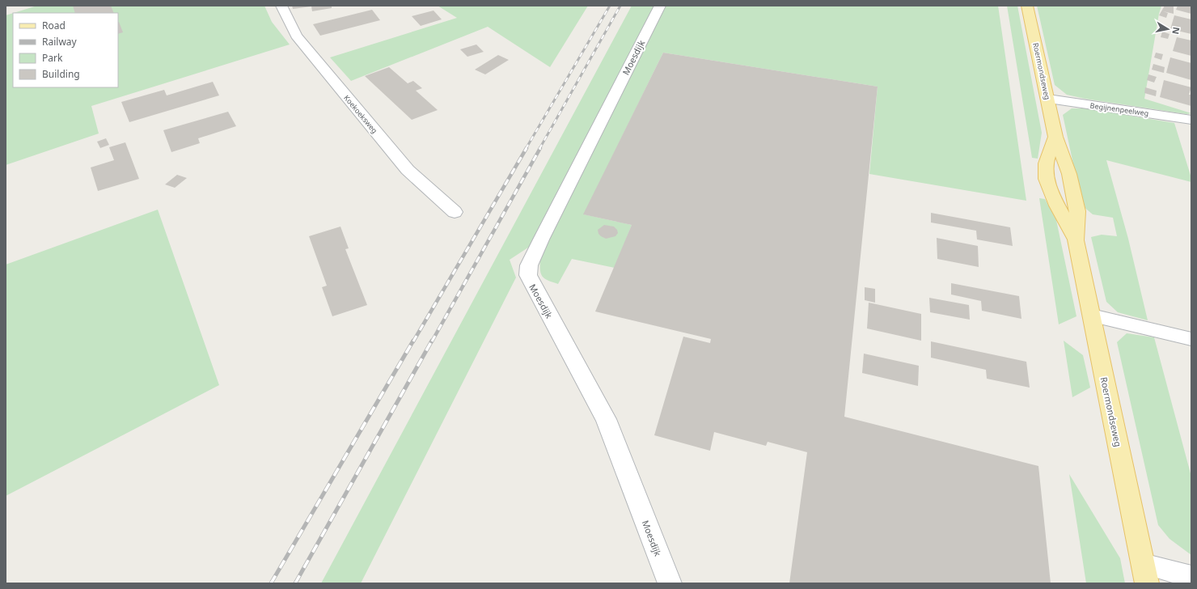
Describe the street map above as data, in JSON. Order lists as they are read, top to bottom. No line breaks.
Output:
{"streets":{"main road":["Roermondseweg"],"street":["Moesdijk","Begijnenpeelweg","Koekoeksweg"]},"crossings":[["Roermondseweg","Begijnenpeelweg"]],"legend":["Road","Railway","Park","Building"],"north":"right"}
